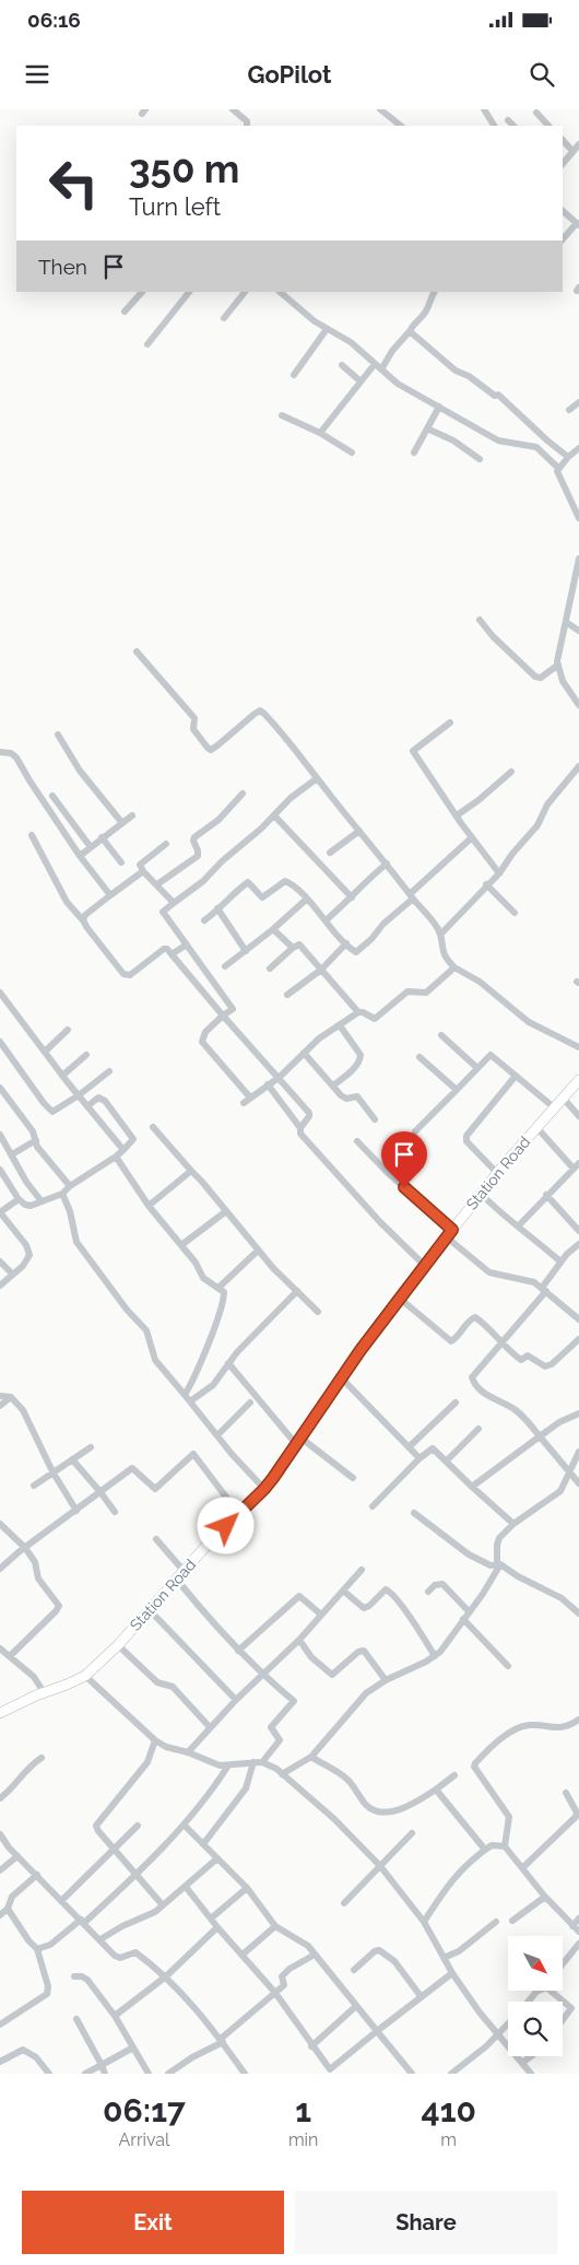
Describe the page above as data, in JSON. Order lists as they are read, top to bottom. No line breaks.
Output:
{"streets":{"main road":["Station Road"]},"north":"bottom right","page":{"status":"06:16","header":"GoPilot","turn":["350 m","Turn left"],"then":"Then","eta":["06:17","Arrival","1","min","410","m"],"buttons":["Exit","Share"]}}
